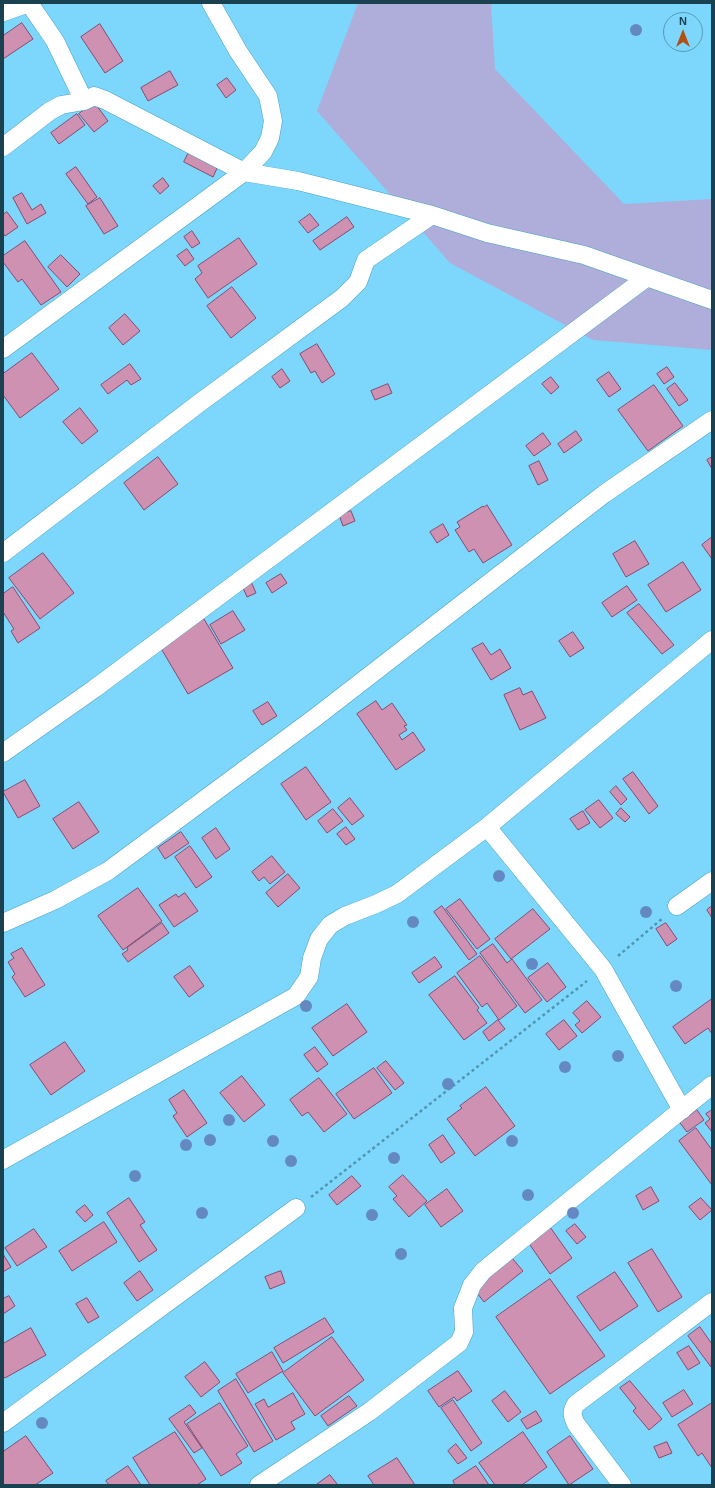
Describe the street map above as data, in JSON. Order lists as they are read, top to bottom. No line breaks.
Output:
{"north":"top"}
